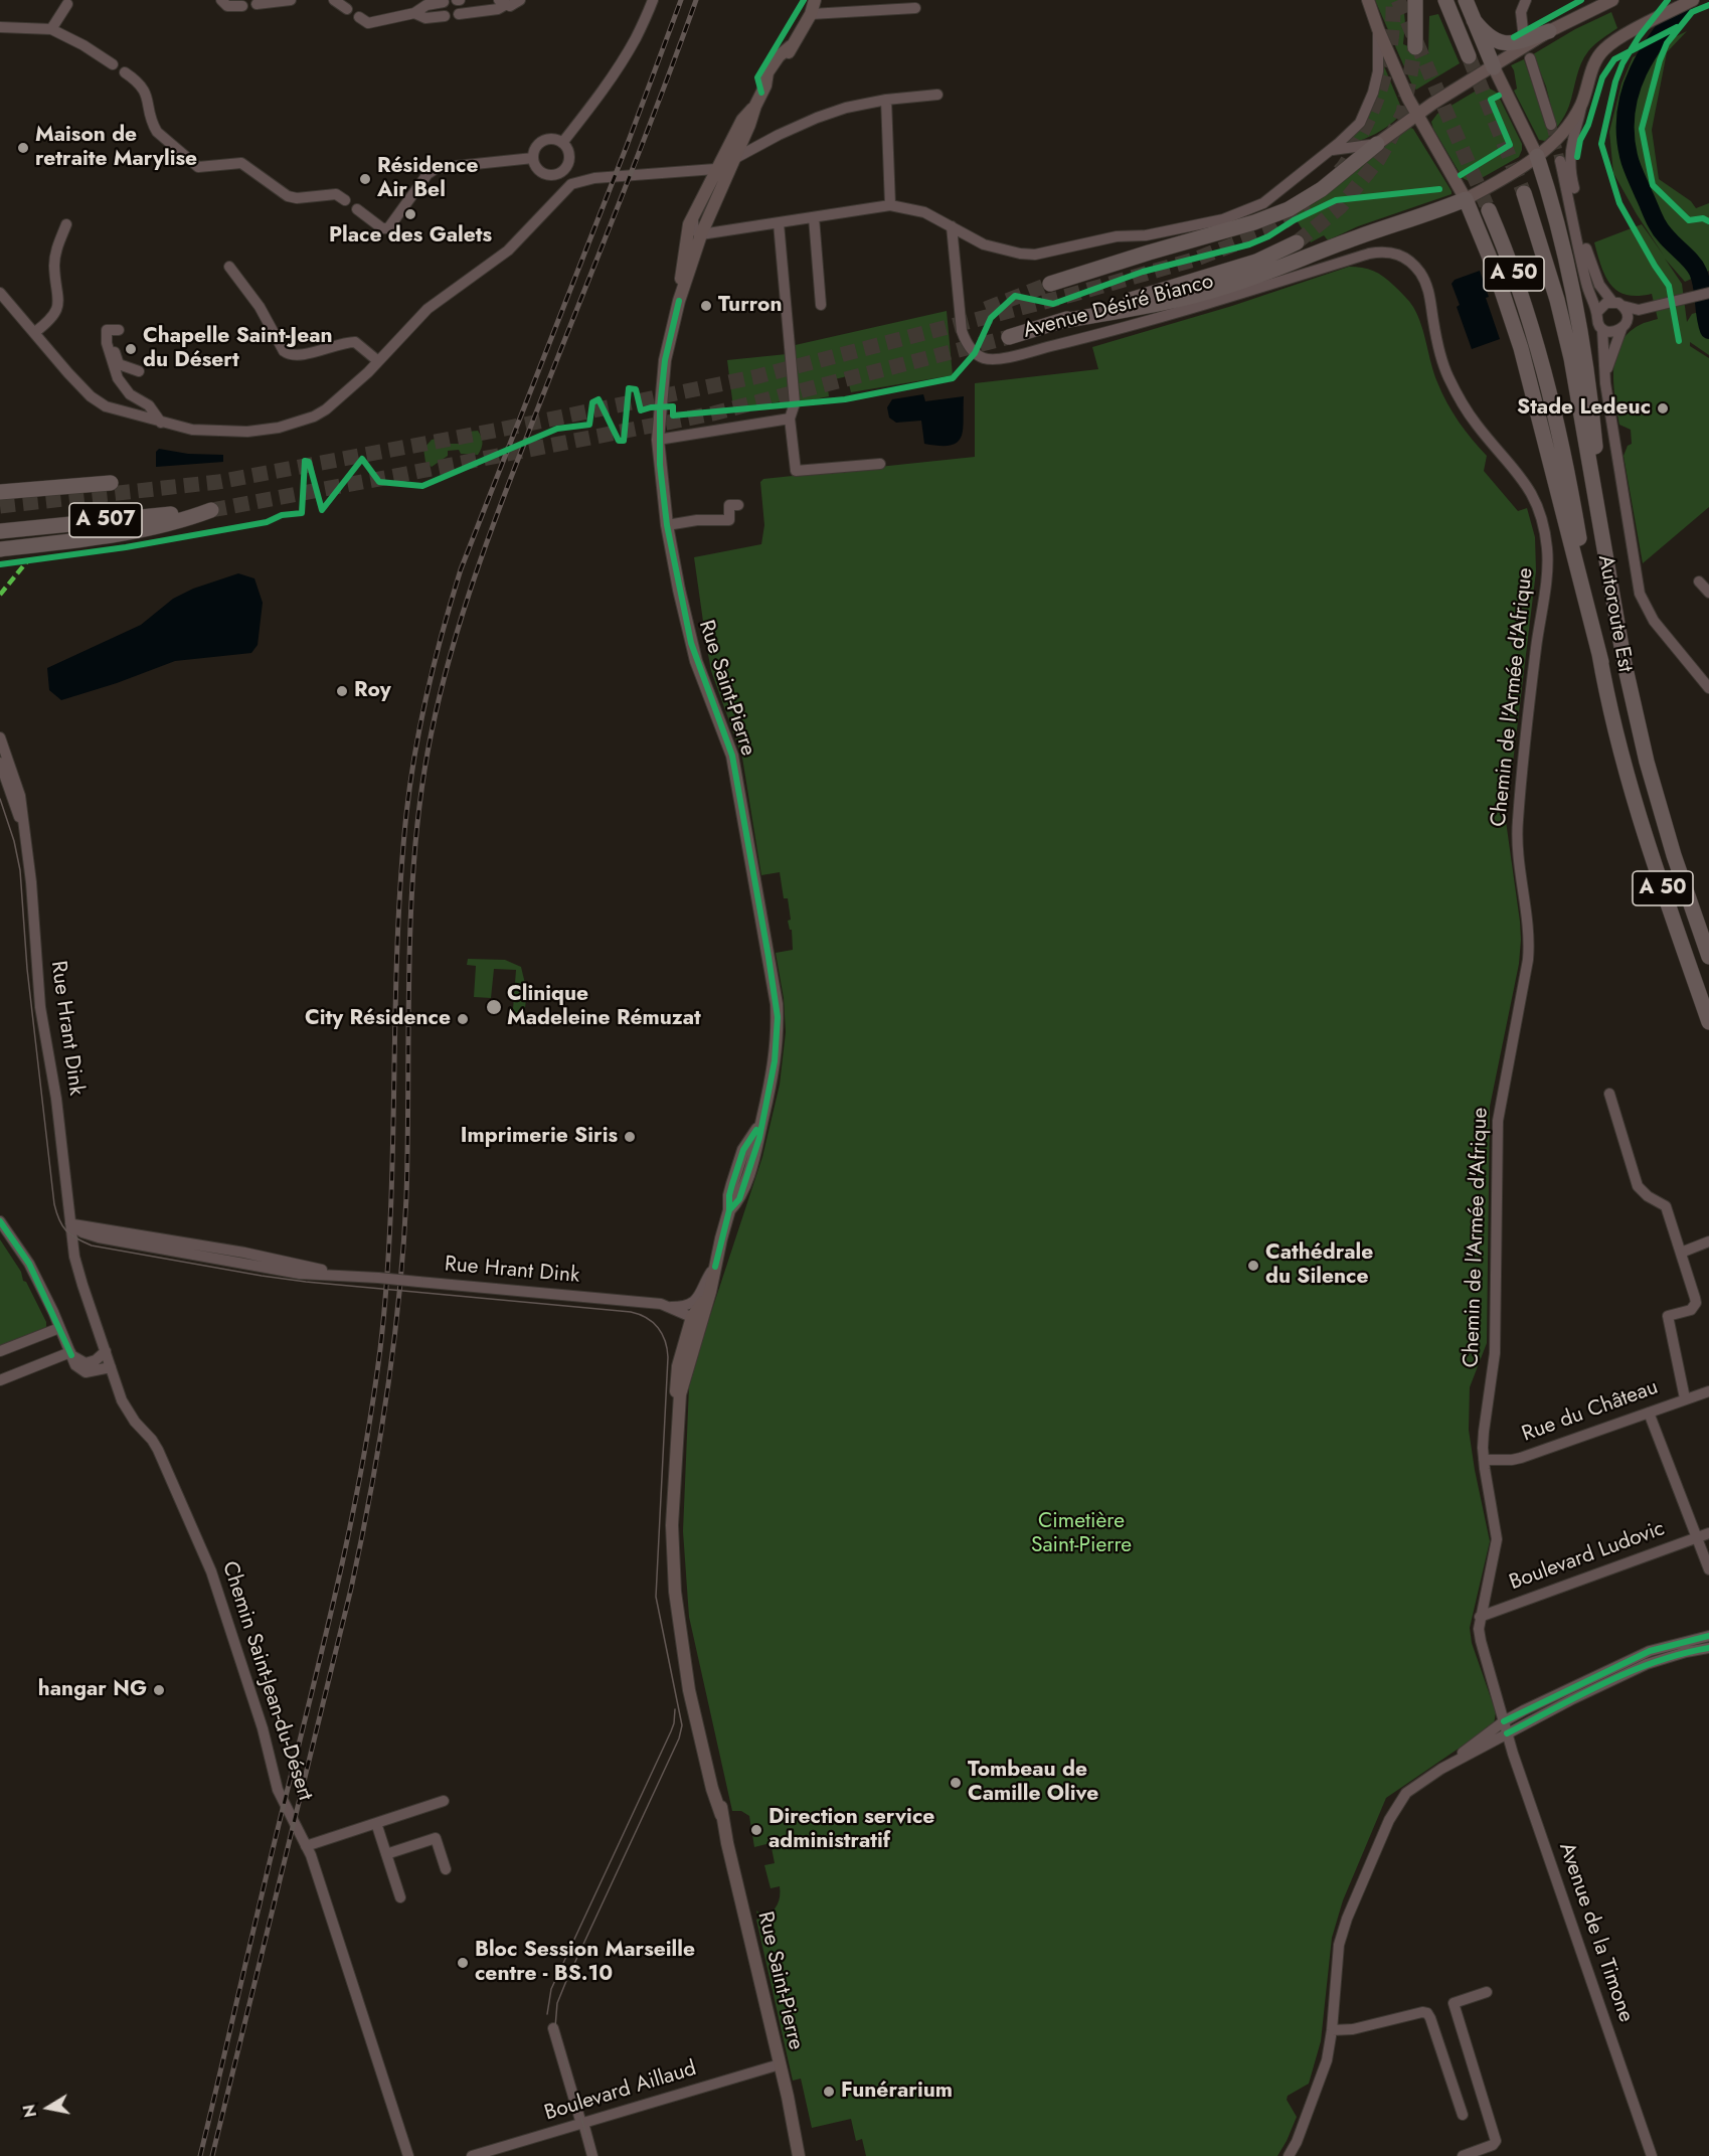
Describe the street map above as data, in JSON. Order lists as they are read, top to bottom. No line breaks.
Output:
{"streets":{"highway":["A 50","A 507","Autoroute Est"],"main road":["Rue Saint-Pierre"],"street":["Avenue Désiré Bianco","Chemin de l'Armée d'Afrique","Rue Hrant Dink","Rue du Château","Boulevard Ludovic","Chemin Saint-Jean-du-Désert","Avenue de la Timone","Boulevard Aillaud"]},"crossings":[["Avenue Désiré Bianco","Chemin de l'Armée d'Afrique"],["Rue Saint-Pierre","Rue Hrant Dink"],["Rue Saint-Pierre","Boulevard Aillaud"],["Chemin de l'Armée d'Afrique","Rue du Château"],["Chemin de l'Armée d'Afrique","Boulevard Ludovic"],["Chemin de l'Armée d'Afrique","Avenue de la Timone"],["Rue Hrant Dink","Chemin Saint-Jean-du-Désert"]],"parks":["Cimetière Saint-Pierre"],"places":["Maison de retraite Marylise","Résidence Air Bel","Place des Galets","Turron","Chapelle Saint-Jean du Désert","Stade Ledeuc","Roy","Clinique Madeleine Rémuzat","City Résidence","Imprimerie Siris","Cathédrale du Silence","hangar NG","Tombeau de Camille Olive","Direction service administratif","Bloc Session Marseille centre - BS.10","Funérarium"],"north":"left"}
